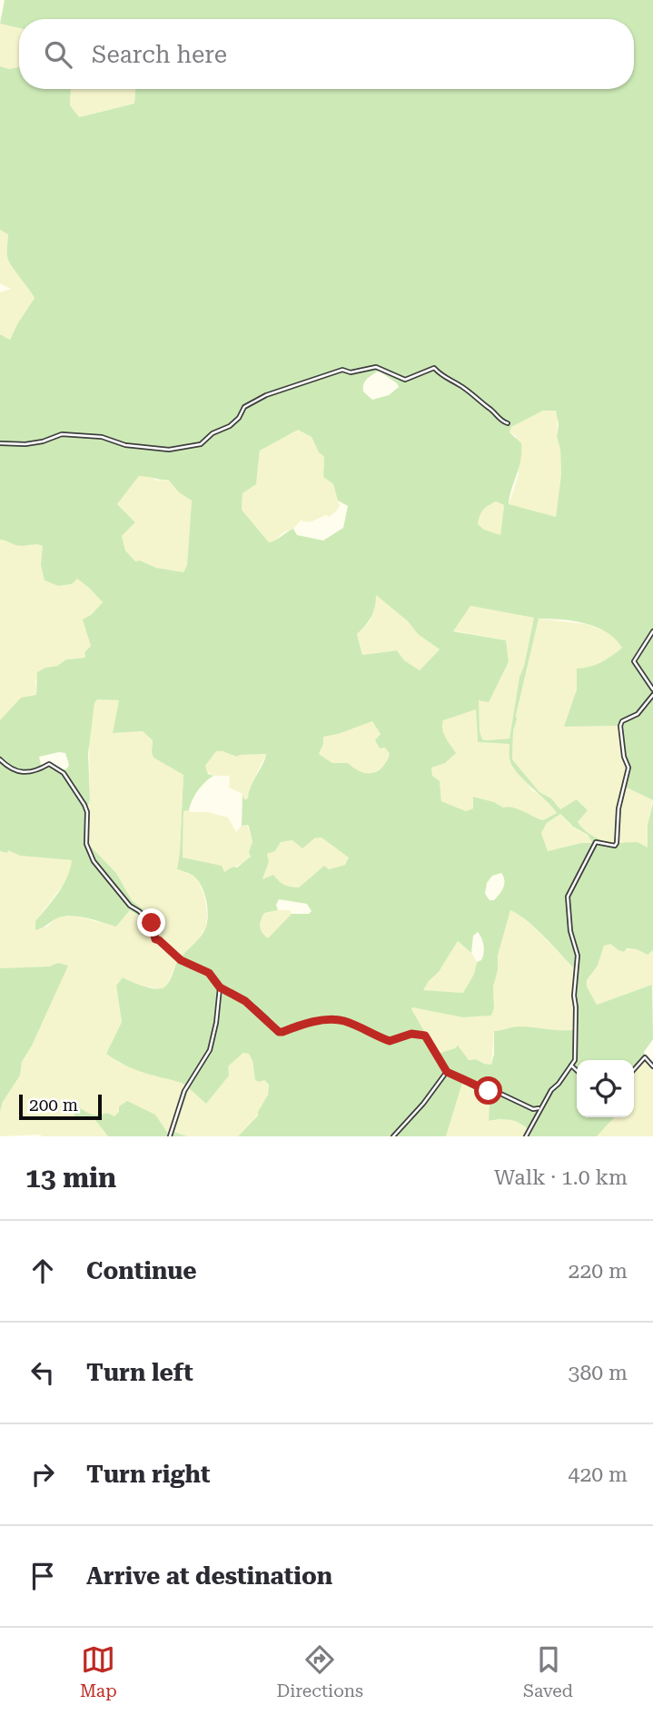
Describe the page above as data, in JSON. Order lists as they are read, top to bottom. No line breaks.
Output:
{"scale_bar":"200 m","page":{"search":"Search here","scale":"200 m","heading":["13 min","Walk · 1.0 km"],"list":[["Continue","220 m"],["Turn left","380 m"],["Turn right","420 m"],"Arrive at destination"],"nav":["Map","Directions","Saved"]}}
